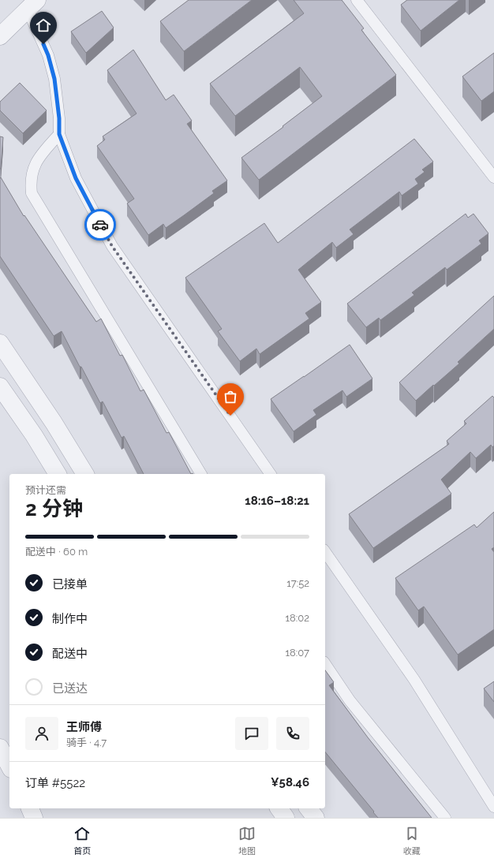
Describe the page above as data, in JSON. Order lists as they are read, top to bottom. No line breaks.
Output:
{"page":{"heading":["2 分钟","预计还需","18:16–18:21"],"panel":["王师傅","骑手 · 4.7","订单 #5522","¥58.46"],"bar":"配送中 · 60 m","list":[["已接单","17:52"],["制作中","18:02"],["配送中","18:07"],"已送达"],"tabs":["首页","地图","收藏"]}}
